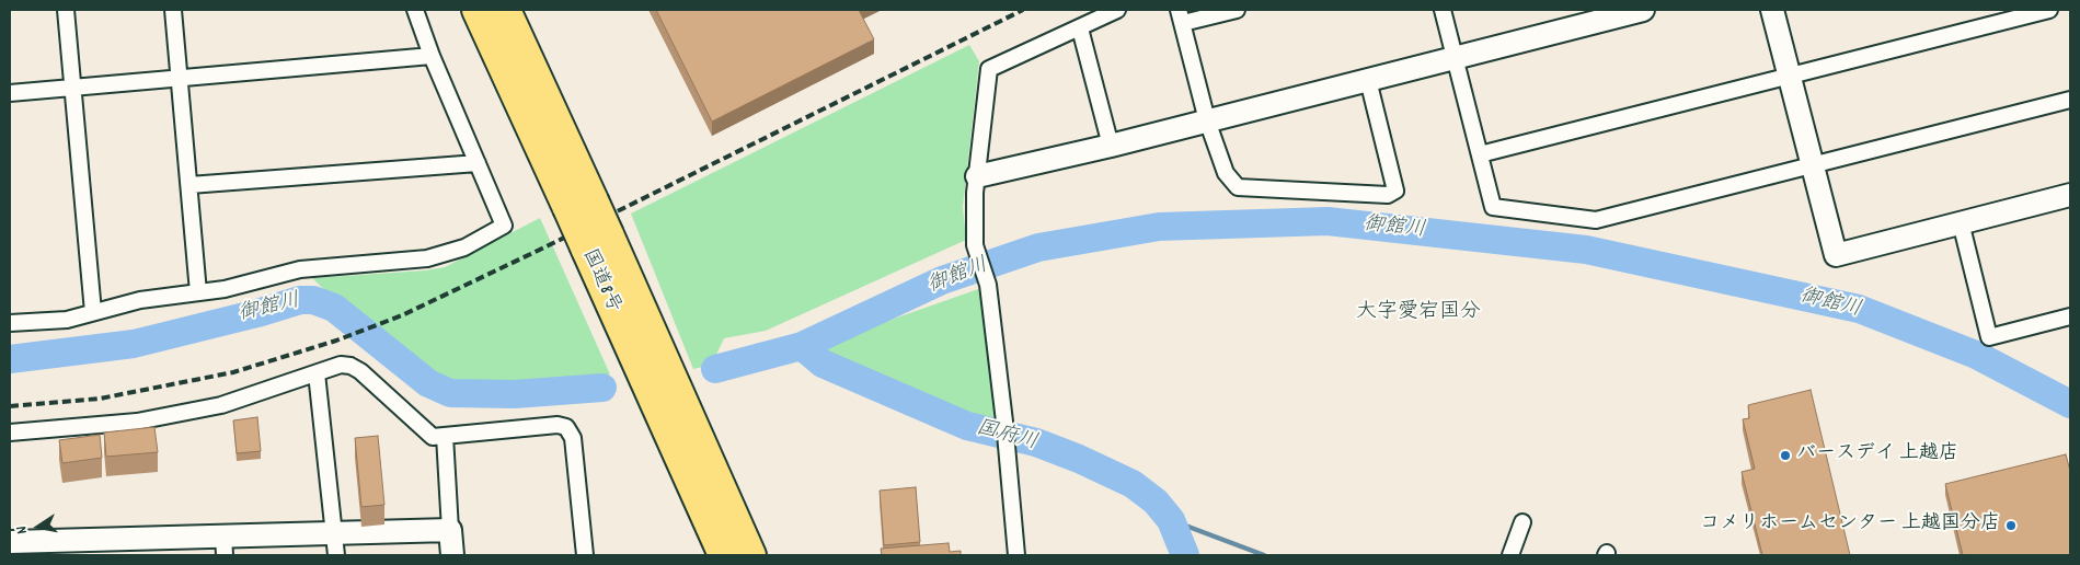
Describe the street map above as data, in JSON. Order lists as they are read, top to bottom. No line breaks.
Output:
{"streets":{"highway":["国道8号"]},"districts":["大字愛宕国分"],"water":["御館川","国府川"],"places":["バースデイ 上越店","コメリホームセンター 上越国分店"],"north":"left"}
